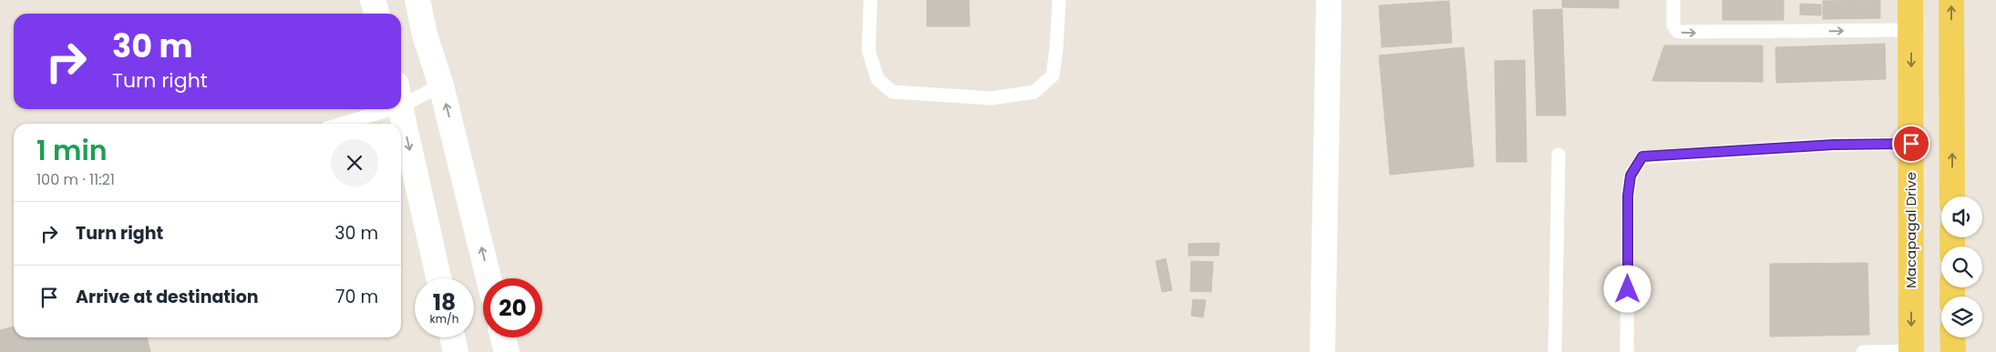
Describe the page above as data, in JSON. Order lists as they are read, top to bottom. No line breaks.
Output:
{"streets":{"main road":["Macapagal Drive"]},"page":{"turn":["30 m","Turn right"],"heading":["1 min","100 m · 11:21"],"list":[{"name":"Turn right","value":"30 m"},{"name":"Arrive at destination","value":"70 m"}],"speed":"18 km/h","limit":"20"}}
